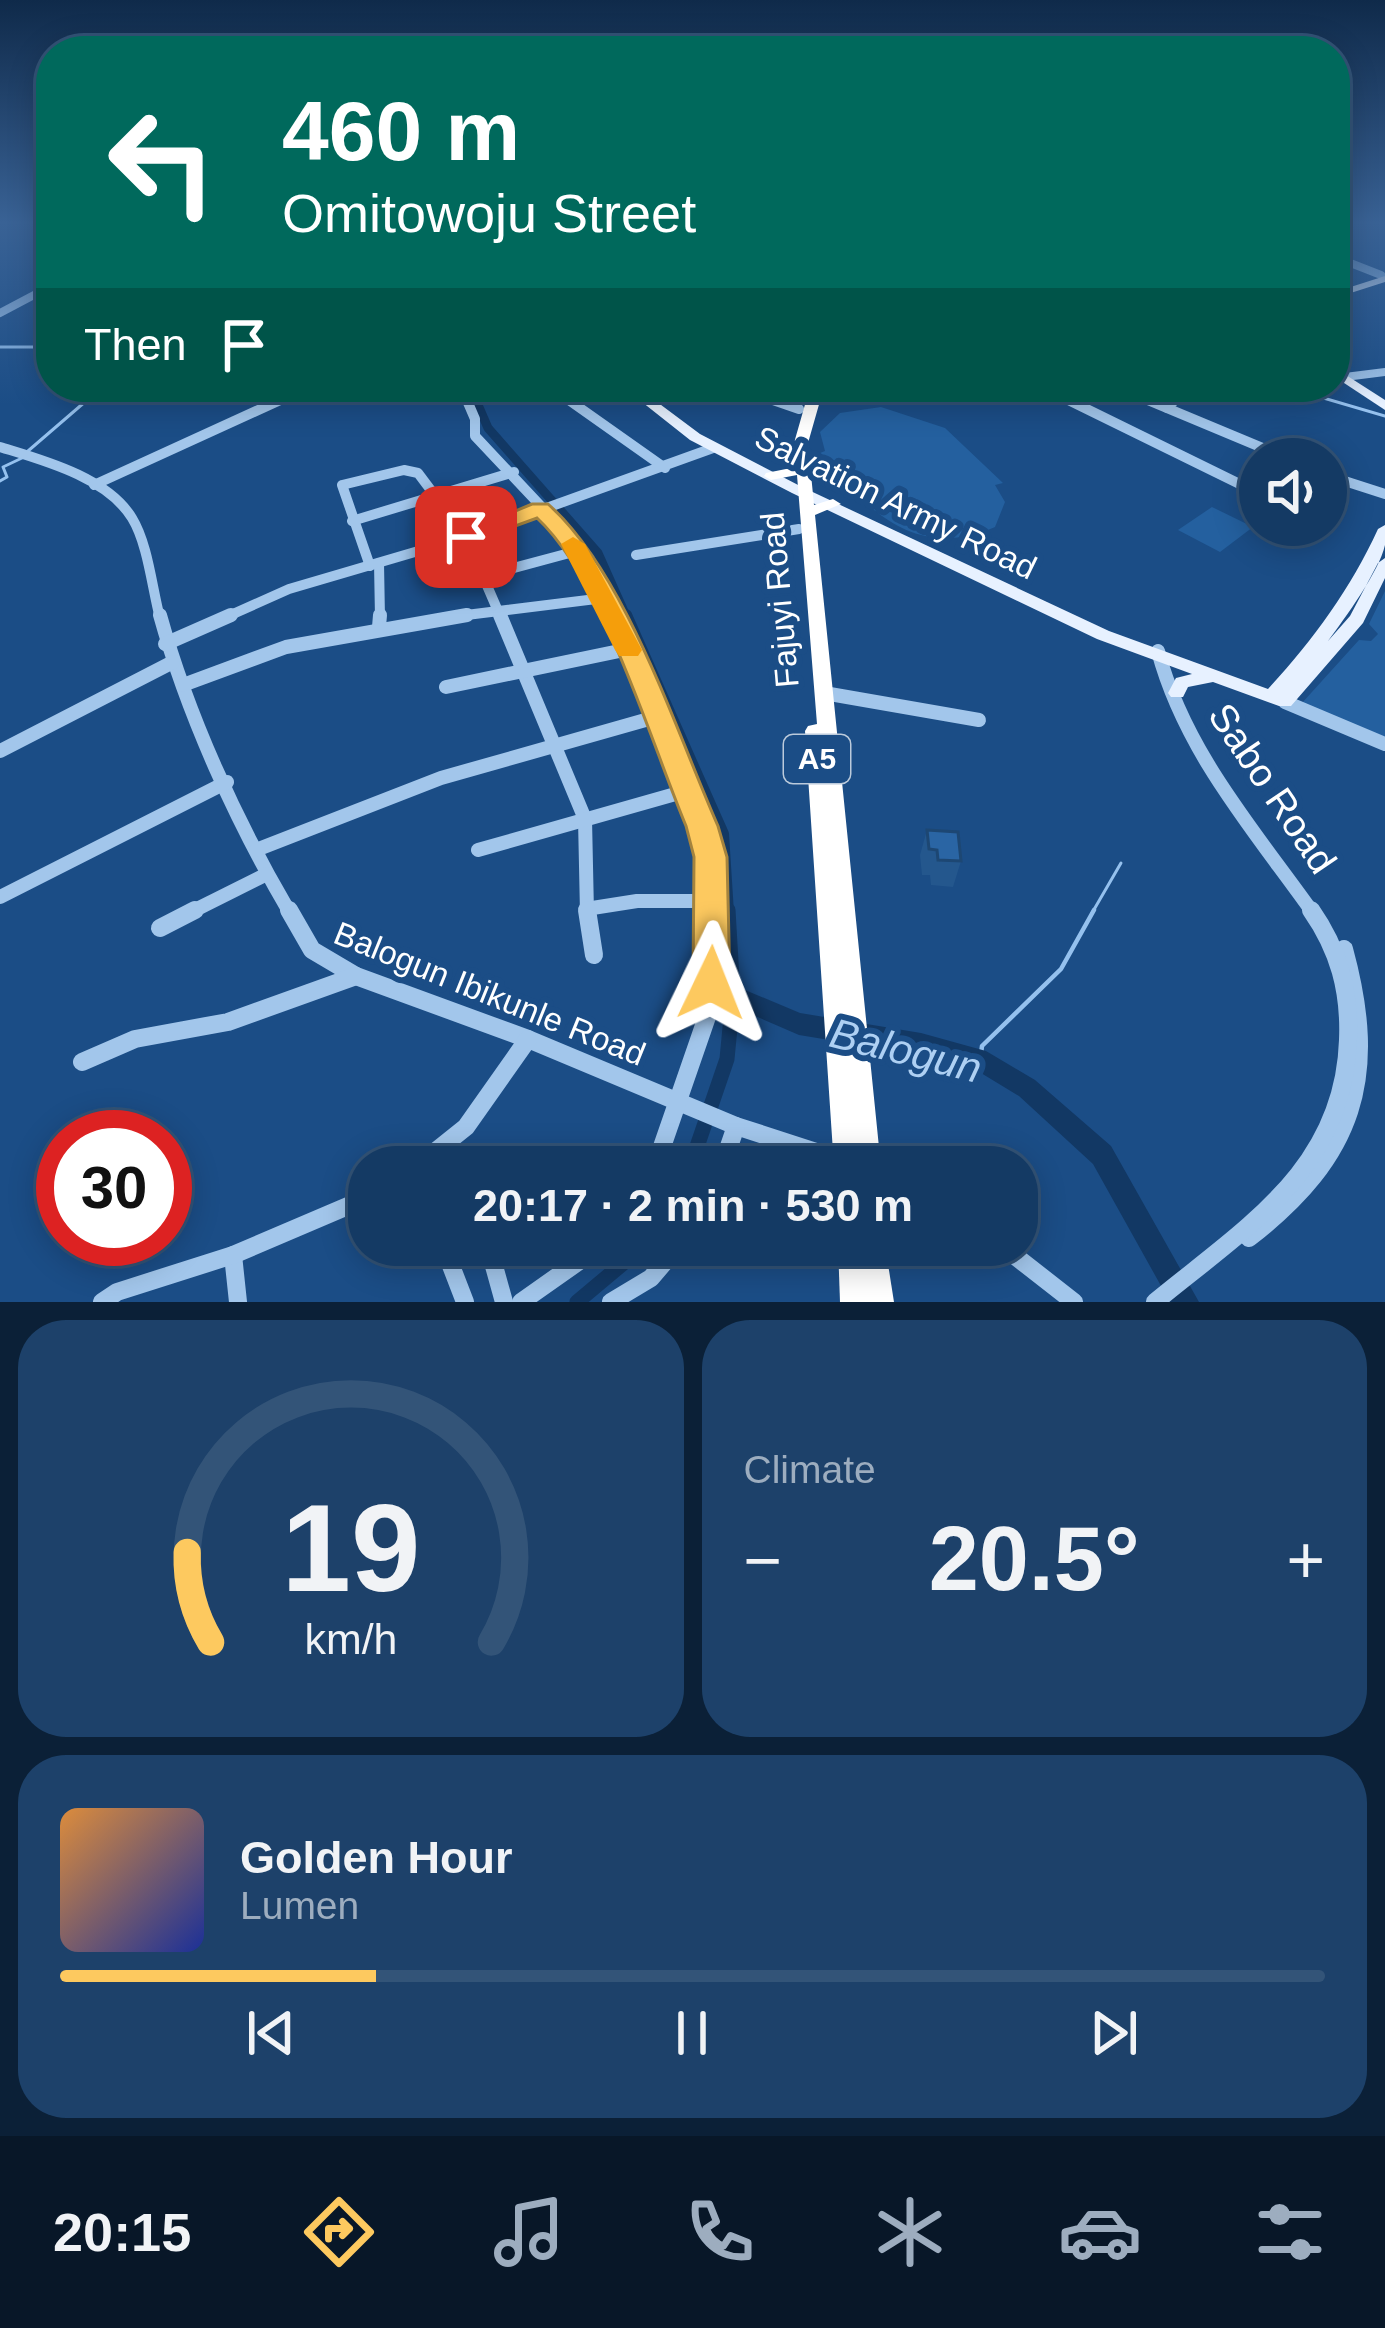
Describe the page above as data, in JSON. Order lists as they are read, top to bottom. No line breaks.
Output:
{"streets":{"highway":["Fajuyi Road","A5"],"main road":["Salvation Army Road"],"street":["Sabo Road","Balogun Ibikunle Road"]},"crossings":[["Salvation Army Road","Sabo Road"]],"water":["Balogun"],"page":{"turn":["460 m","Omitowoju Street"],"then":"Then","limit":"30","trip":"20:17 · 2 min · 530 m","tile":"Climate","heat":["−","20.5°","+"],"song":["Golden Hour","Lumen"],"tabs":"20:15","gauge":["19","km/h"]}}
